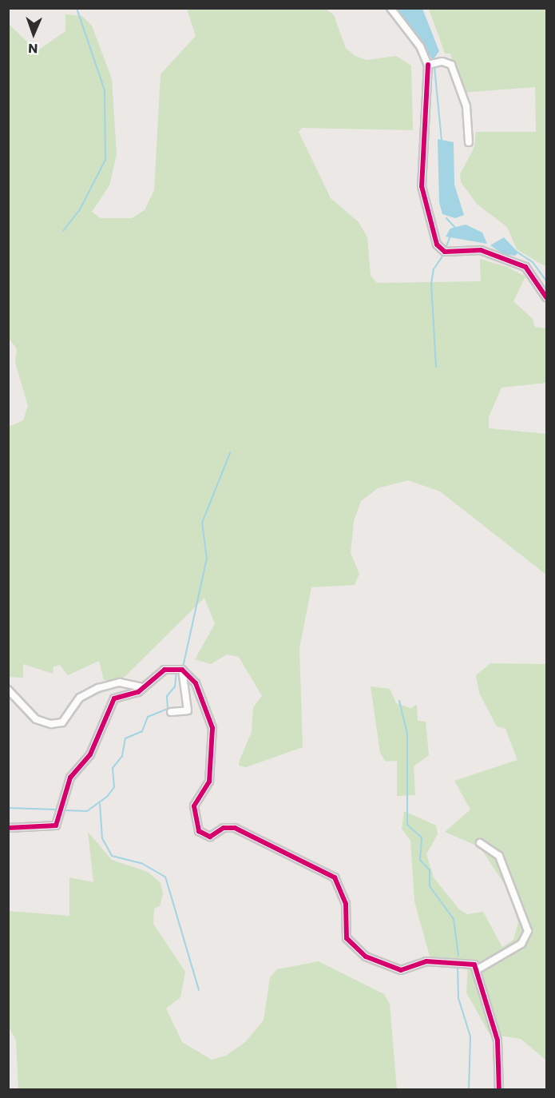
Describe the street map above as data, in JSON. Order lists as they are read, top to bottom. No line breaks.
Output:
{"north":"bottom"}
